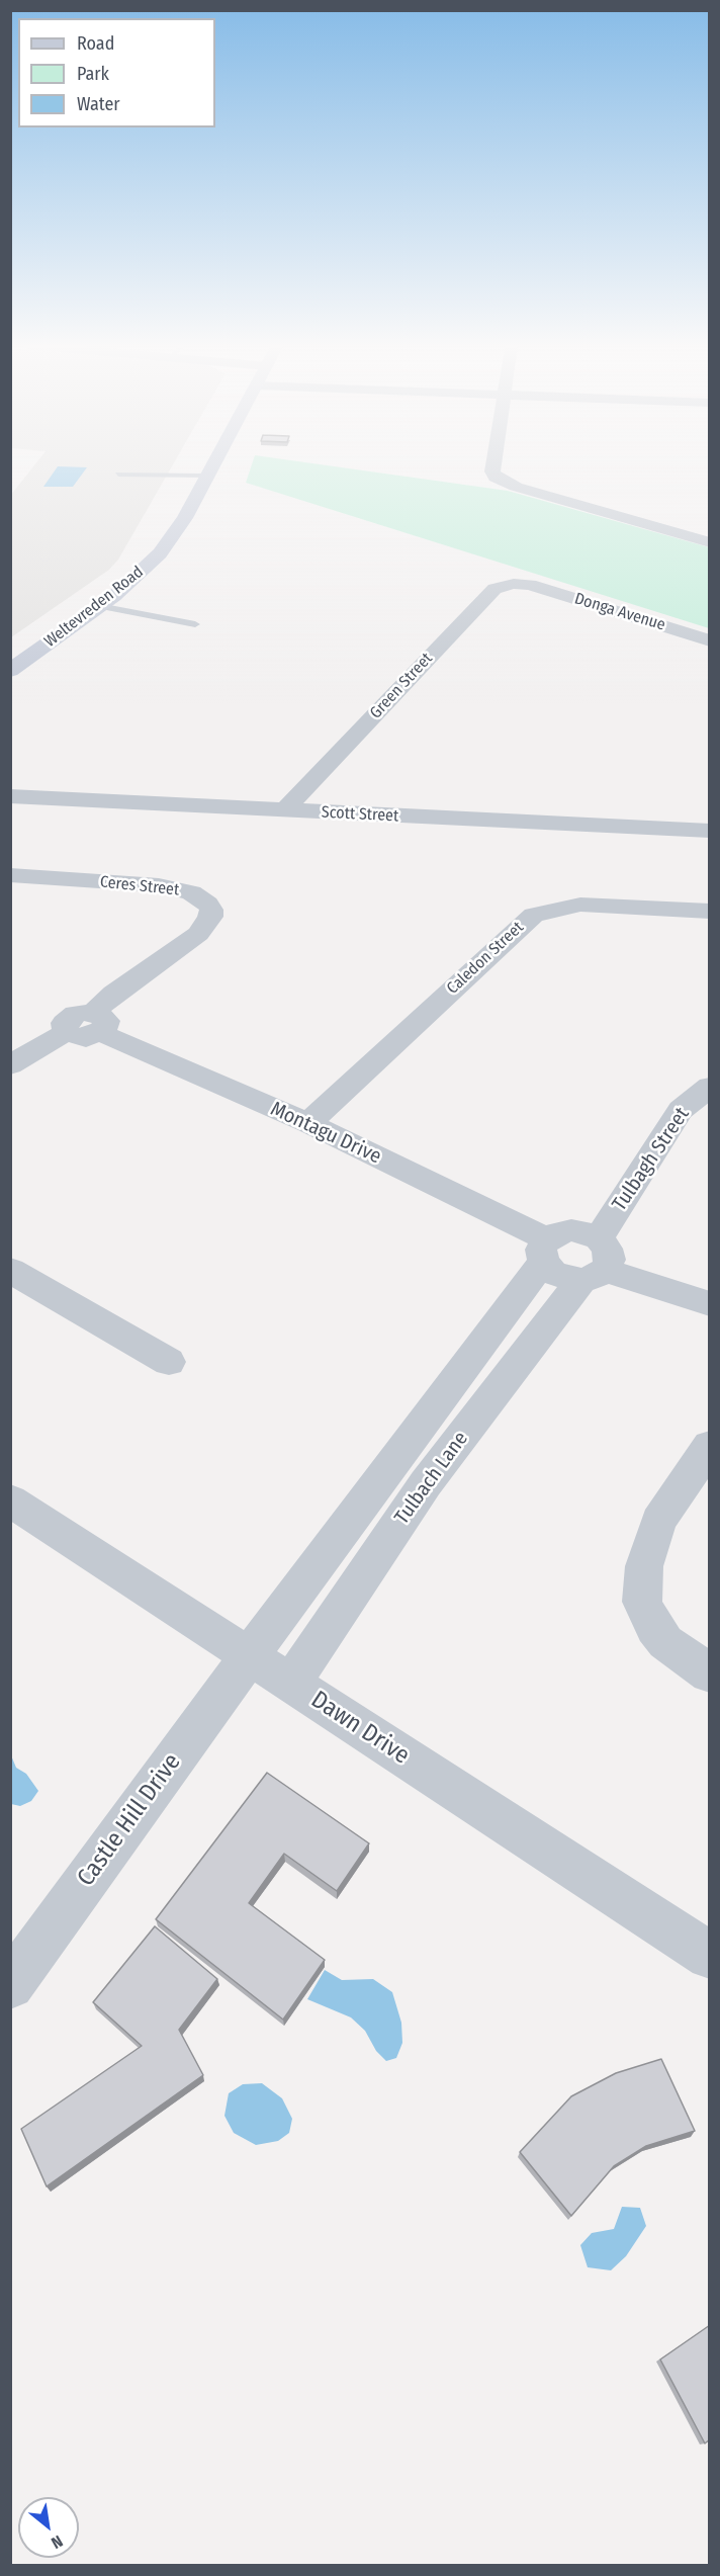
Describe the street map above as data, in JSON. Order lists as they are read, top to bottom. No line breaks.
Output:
{"streets":{"main road":["Weltevreden Road"],"street":["Donga Avenue","Green Street","Scott Street","Ceres Street","Caledon Street","Montagu Drive","Tulbagh Street","Tulbach Lane","Dawn Drive","Castle Hill Drive"]},"crossings":[["Donga Avenue","Green Street"],["Green Street","Scott Street"],["Ceres Street","Montagu Drive"],["Caledon Street","Montagu Drive"],["Montagu Drive","Tulbagh Street"],["Montagu Drive","Tulbach Lane"],["Tulbagh Street","Tulbach Lane"],["Tulbach Lane","Dawn Drive"],["Tulbach Lane","Castle Hill Drive"],["Dawn Drive","Castle Hill Drive"]],"legend":["Road","Park","Water"],"north":"bottom right"}
